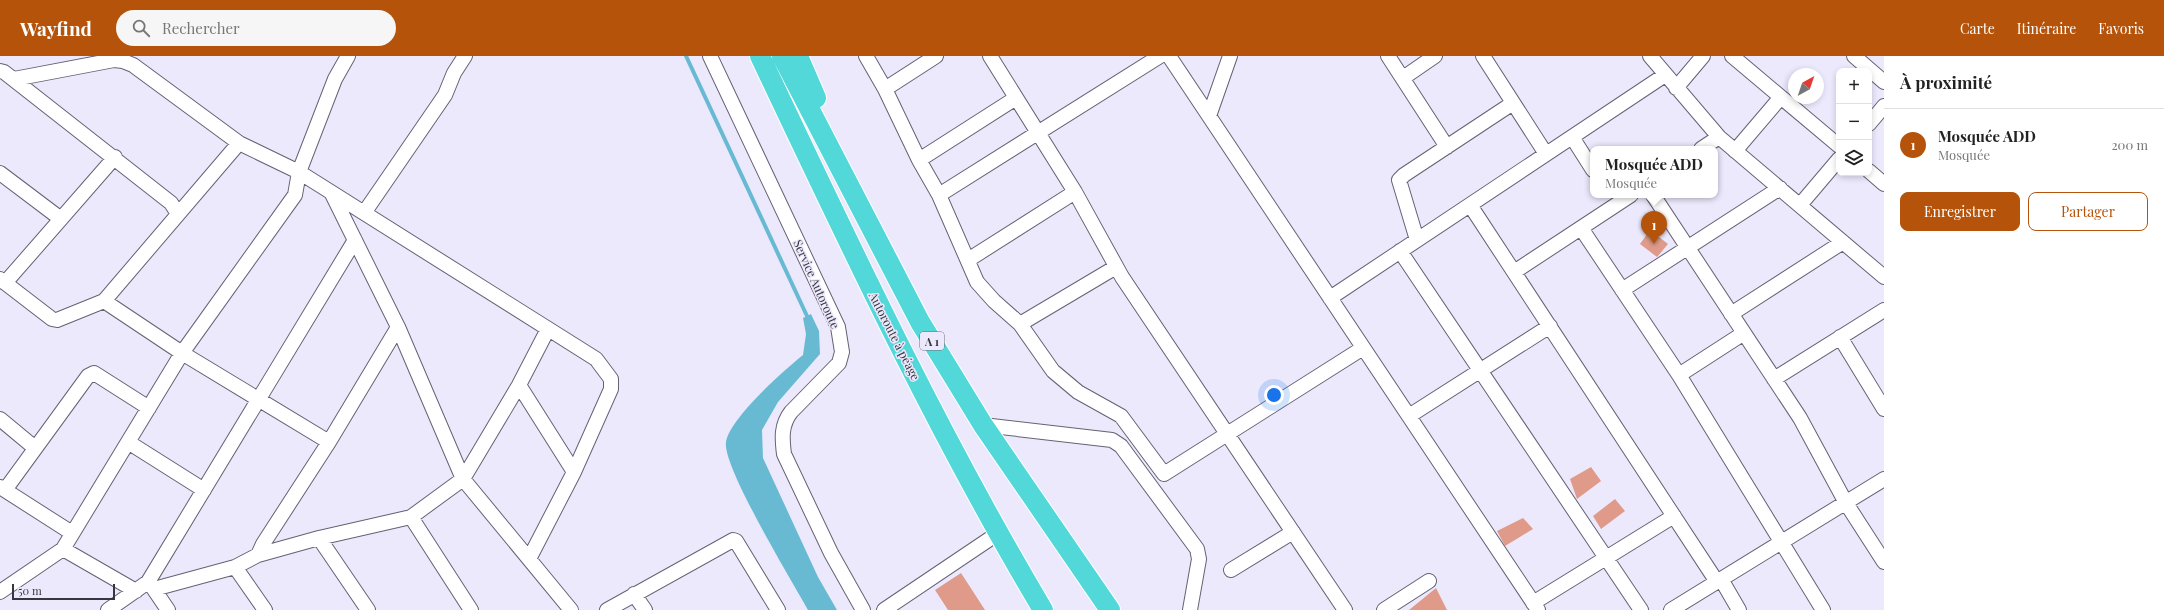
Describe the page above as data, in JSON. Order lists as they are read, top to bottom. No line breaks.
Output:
{"streets":{"highway":["Autoroute à péage","A 1"],"street":["Service Autoroute"]},"scale_bar":"50 m","north":"top right","page":{"header":"Wayfind","search":"Rechercher","nav":["Carte","Itinéraire","Favoris"],"heading":"À proximité","map_buttons":["+","−"],"list":[{"mark":"1","name":"Mosquée ADD","note":"Mosquée","value":"200 m"}],"popup":["Mosquée ADD","Mosquée"],"buttons":["Enregistrer","Partager"],"pins":"1","scale":"50 m"}}
